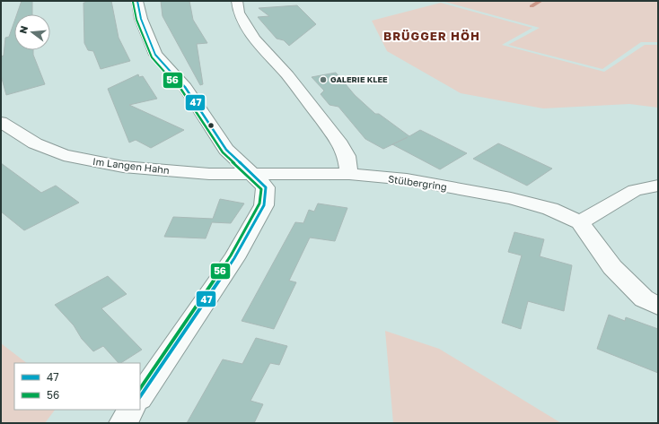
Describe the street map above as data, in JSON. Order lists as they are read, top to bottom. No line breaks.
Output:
{"streets":{"street":["Im Langen Hahn","Stülbergring"]},"crossings":[["Im Langen Hahn","Stülbergring"]],"districts":["BRÜGGER HÖH"],"places":["GALERIE KLEE"],"lines":["transit line 47","transit line 56"],"legend":["47","56"],"north":"left"}
